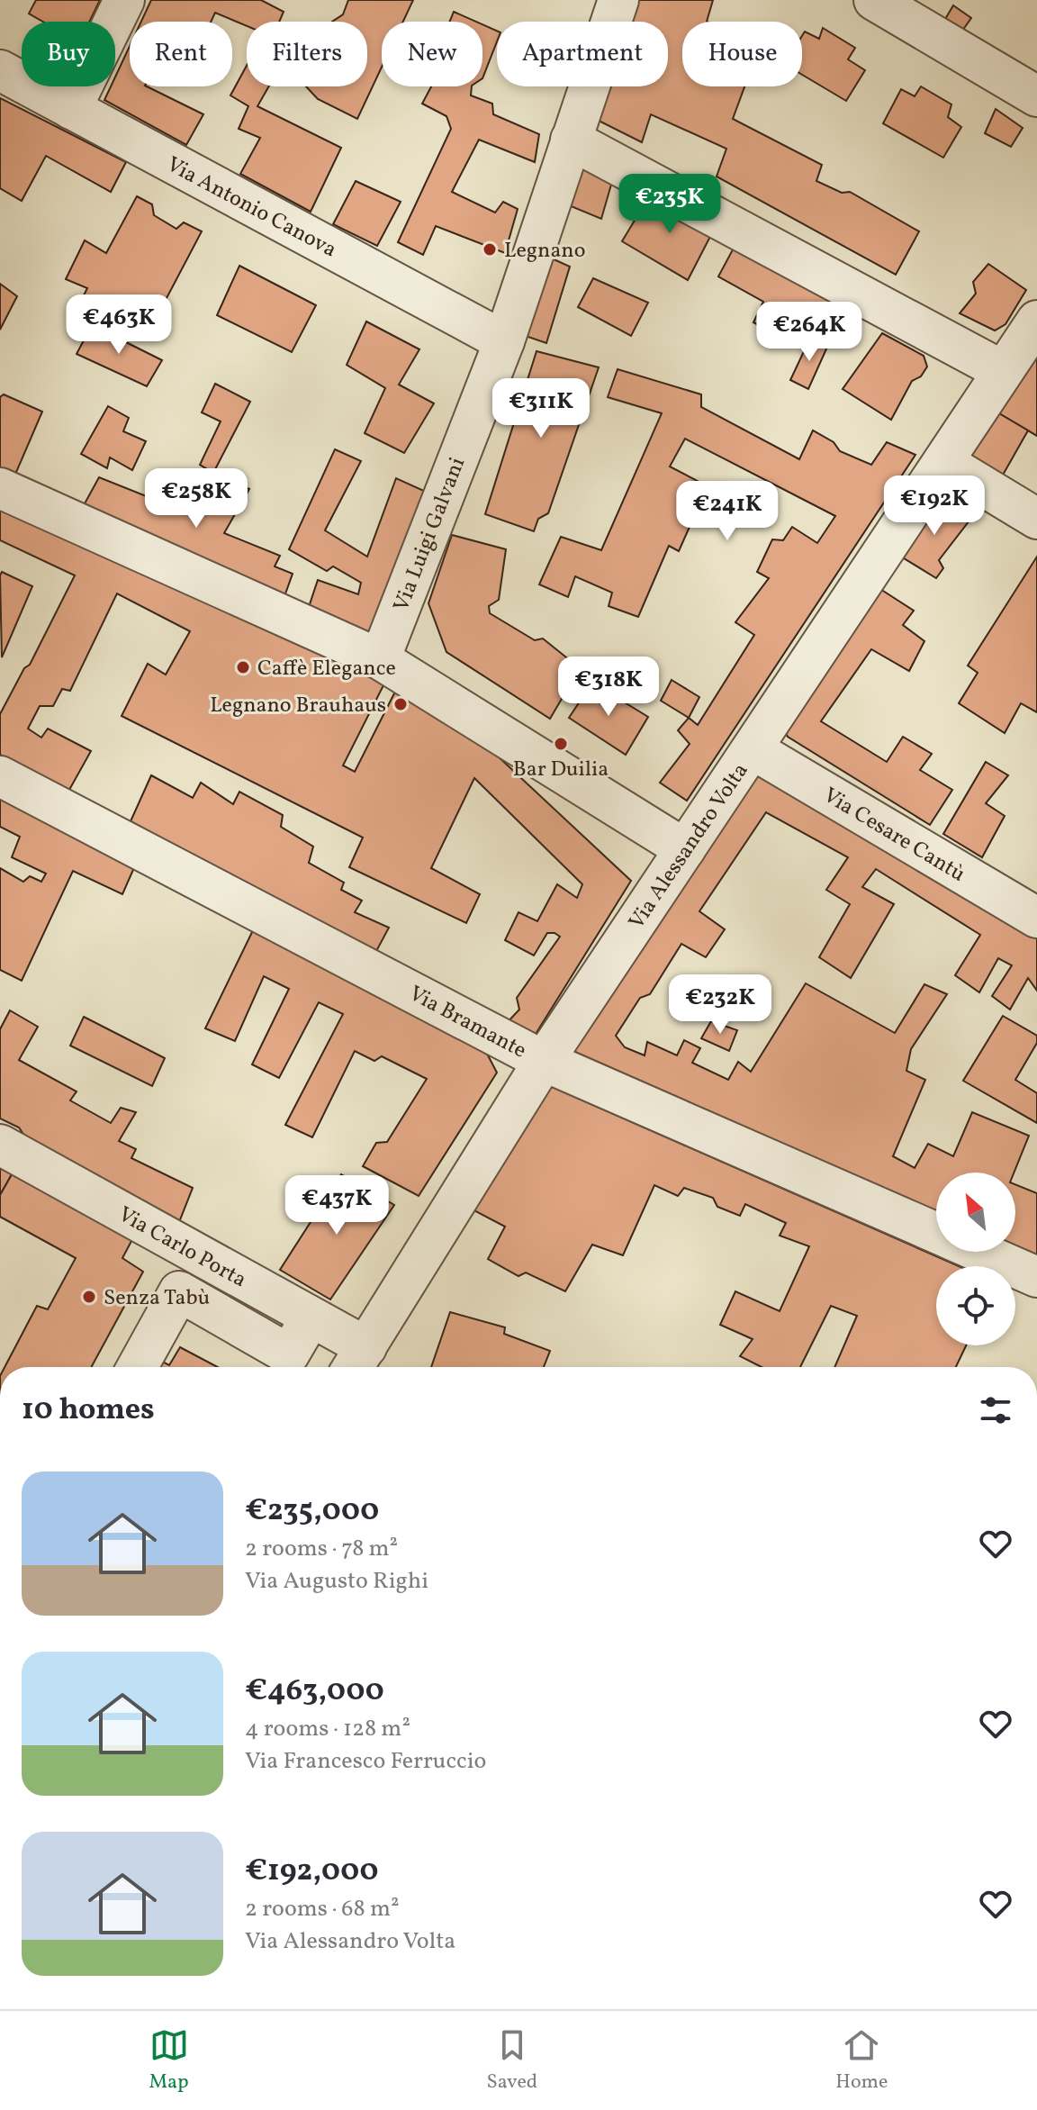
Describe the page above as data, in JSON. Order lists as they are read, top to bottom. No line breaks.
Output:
{"streets":{"street":["Via Antonio Canova","Via Luigi Galvani","Via Cesare Cantù","Via Alessandro Volta","Via Bramante","Via Carlo Porta"]},"crossings":[["Via Antonio Canova","Via Luigi Galvani"],["Via Cesare Cantù","Via Alessandro Volta"],["Via Alessandro Volta","Via Bramante"],["Via Alessandro Volta","Via Carlo Porta"]],"places":["Legnano","Caffè Elegance","Legnano Brauhaus","Bar Duilia","Senza Tabù"],"north":"top left","page":{"chip":["Buy","Rent","Filters","New","Apartment","House"],"price":["€235K","€463K","€264K","€311K","€258K","€192K","€241K","€318K","€232K","€437K"],"heading":"10 homes","list":[{"name":"€235,000","note":"2 rooms · 78 m² · Via Augusto Righi"},{"name":"€463,000","note":"4 rooms · 128 m² · Via Francesco Ferruccio"},{"name":"€192,000","note":"2 rooms · 68 m² · Via Alessandro Volta"}],"tabs":["Map","Saved","Home"]}}
